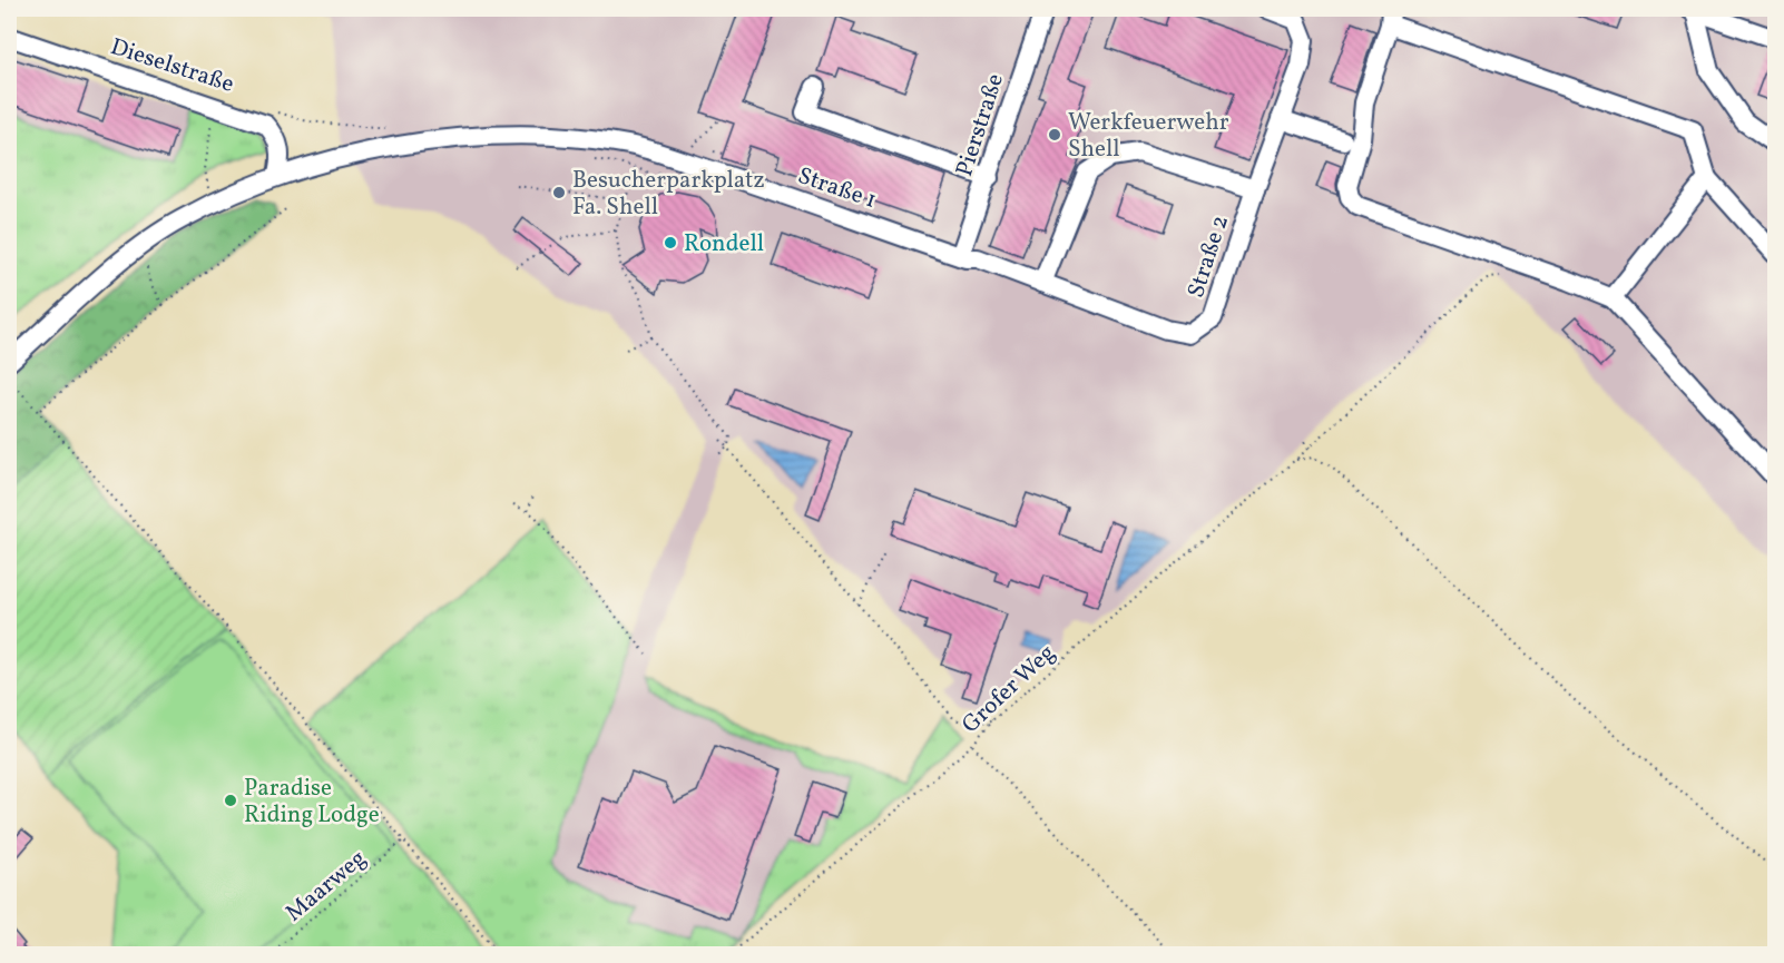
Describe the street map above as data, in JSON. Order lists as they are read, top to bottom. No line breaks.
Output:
{"streets":{"street":["Dieselstraße","Pierstraße","Straße 1","Straße 2"],"path":["Grofer Weg","Maarweg"]},"crossings":[["Dieselstraße","Straße 1"],["Pierstraße","Straße 1"],["Pierstraße","Straße 2"],["Straße 1","Straße 2"]],"places":["Werkfeuerwehr Shell","Besucherparkplatz Fa. Shell","Rondell","Paradise Riding Lodge"]}
